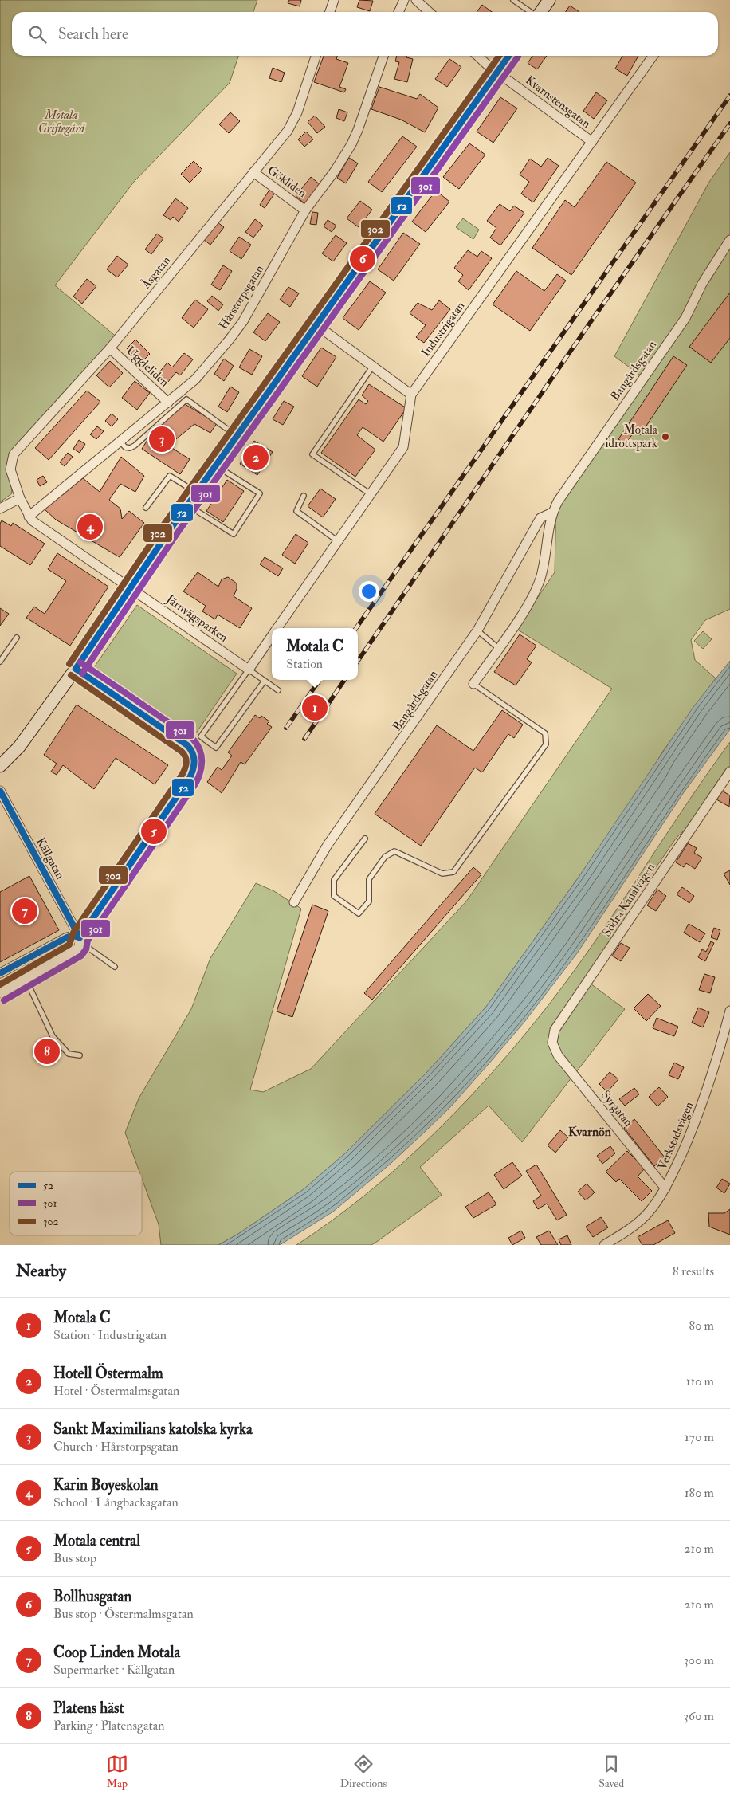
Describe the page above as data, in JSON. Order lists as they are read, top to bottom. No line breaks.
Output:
{"streets":{"street":["Kvarnstensgatan","Gökliden","Åsgatan","Hårstorpsgatan","Industrigatan","Uggleliden","Bangårdsgatan","Järnvägsparken","Källgatan","Södra Kanalvägen","Syrgatan","Verkstadsvägen"]},"crossings":[["Kvarnstensgatan","Industrigatan"],["Gökliden","Åsgatan"],["Gökliden","Hårstorpsgatan"],["Åsgatan","Hårstorpsgatan"],["Åsgatan","Uggleliden"],["Åsgatan","Järnvägsparken"],["Hårstorpsgatan","Uggleliden"],["Hårstorpsgatan","Järnvägsparken"],["Industrigatan","Järnvägsparken"],["Södra Kanalvägen","Syrgatan"],["Syrgatan","Verkstadsvägen"]],"districts":["Kvarnön"],"parks":["Motala Griftegård"],"places":["Motala idrottspark"],"lines":["transit line 52","transit line 302","transit line 301"],"legend":["52","301","302"],"page":{"search":"Search here","pins":["6","3","2","4","1","5","7","8"],"popup":["Motala C","Station"],"heading":["Nearby","8 results"],"list":[{"mark":"1","name":"Motala C","note":"Station · Industrigatan","value":"80 m"},{"mark":"2","name":"Hotell Östermalm","note":"Hotel · Östermalmsgatan","value":"110 m"},{"mark":"3","name":"Sankt Maximilians katolska kyrka","note":"Church · Hårstorpsgatan","value":"170 m"},{"mark":"4","name":"Karin Boyeskolan","note":"School · Långbackagatan","value":"180 m"},{"mark":"5","name":"Motala central","note":"Bus stop","value":"210 m"},{"mark":"6","name":"Bollhusgatan","note":"Bus stop · Östermalmsgatan","value":"210 m"},{"mark":"7","name":"Coop Linden Motala","note":"Supermarket · Källgatan","value":"300 m"},{"mark":"8","name":"Platens häst","note":"Parking · Platensgatan","value":"360 m"}],"nav":["Map","Directions","Saved"]}}
